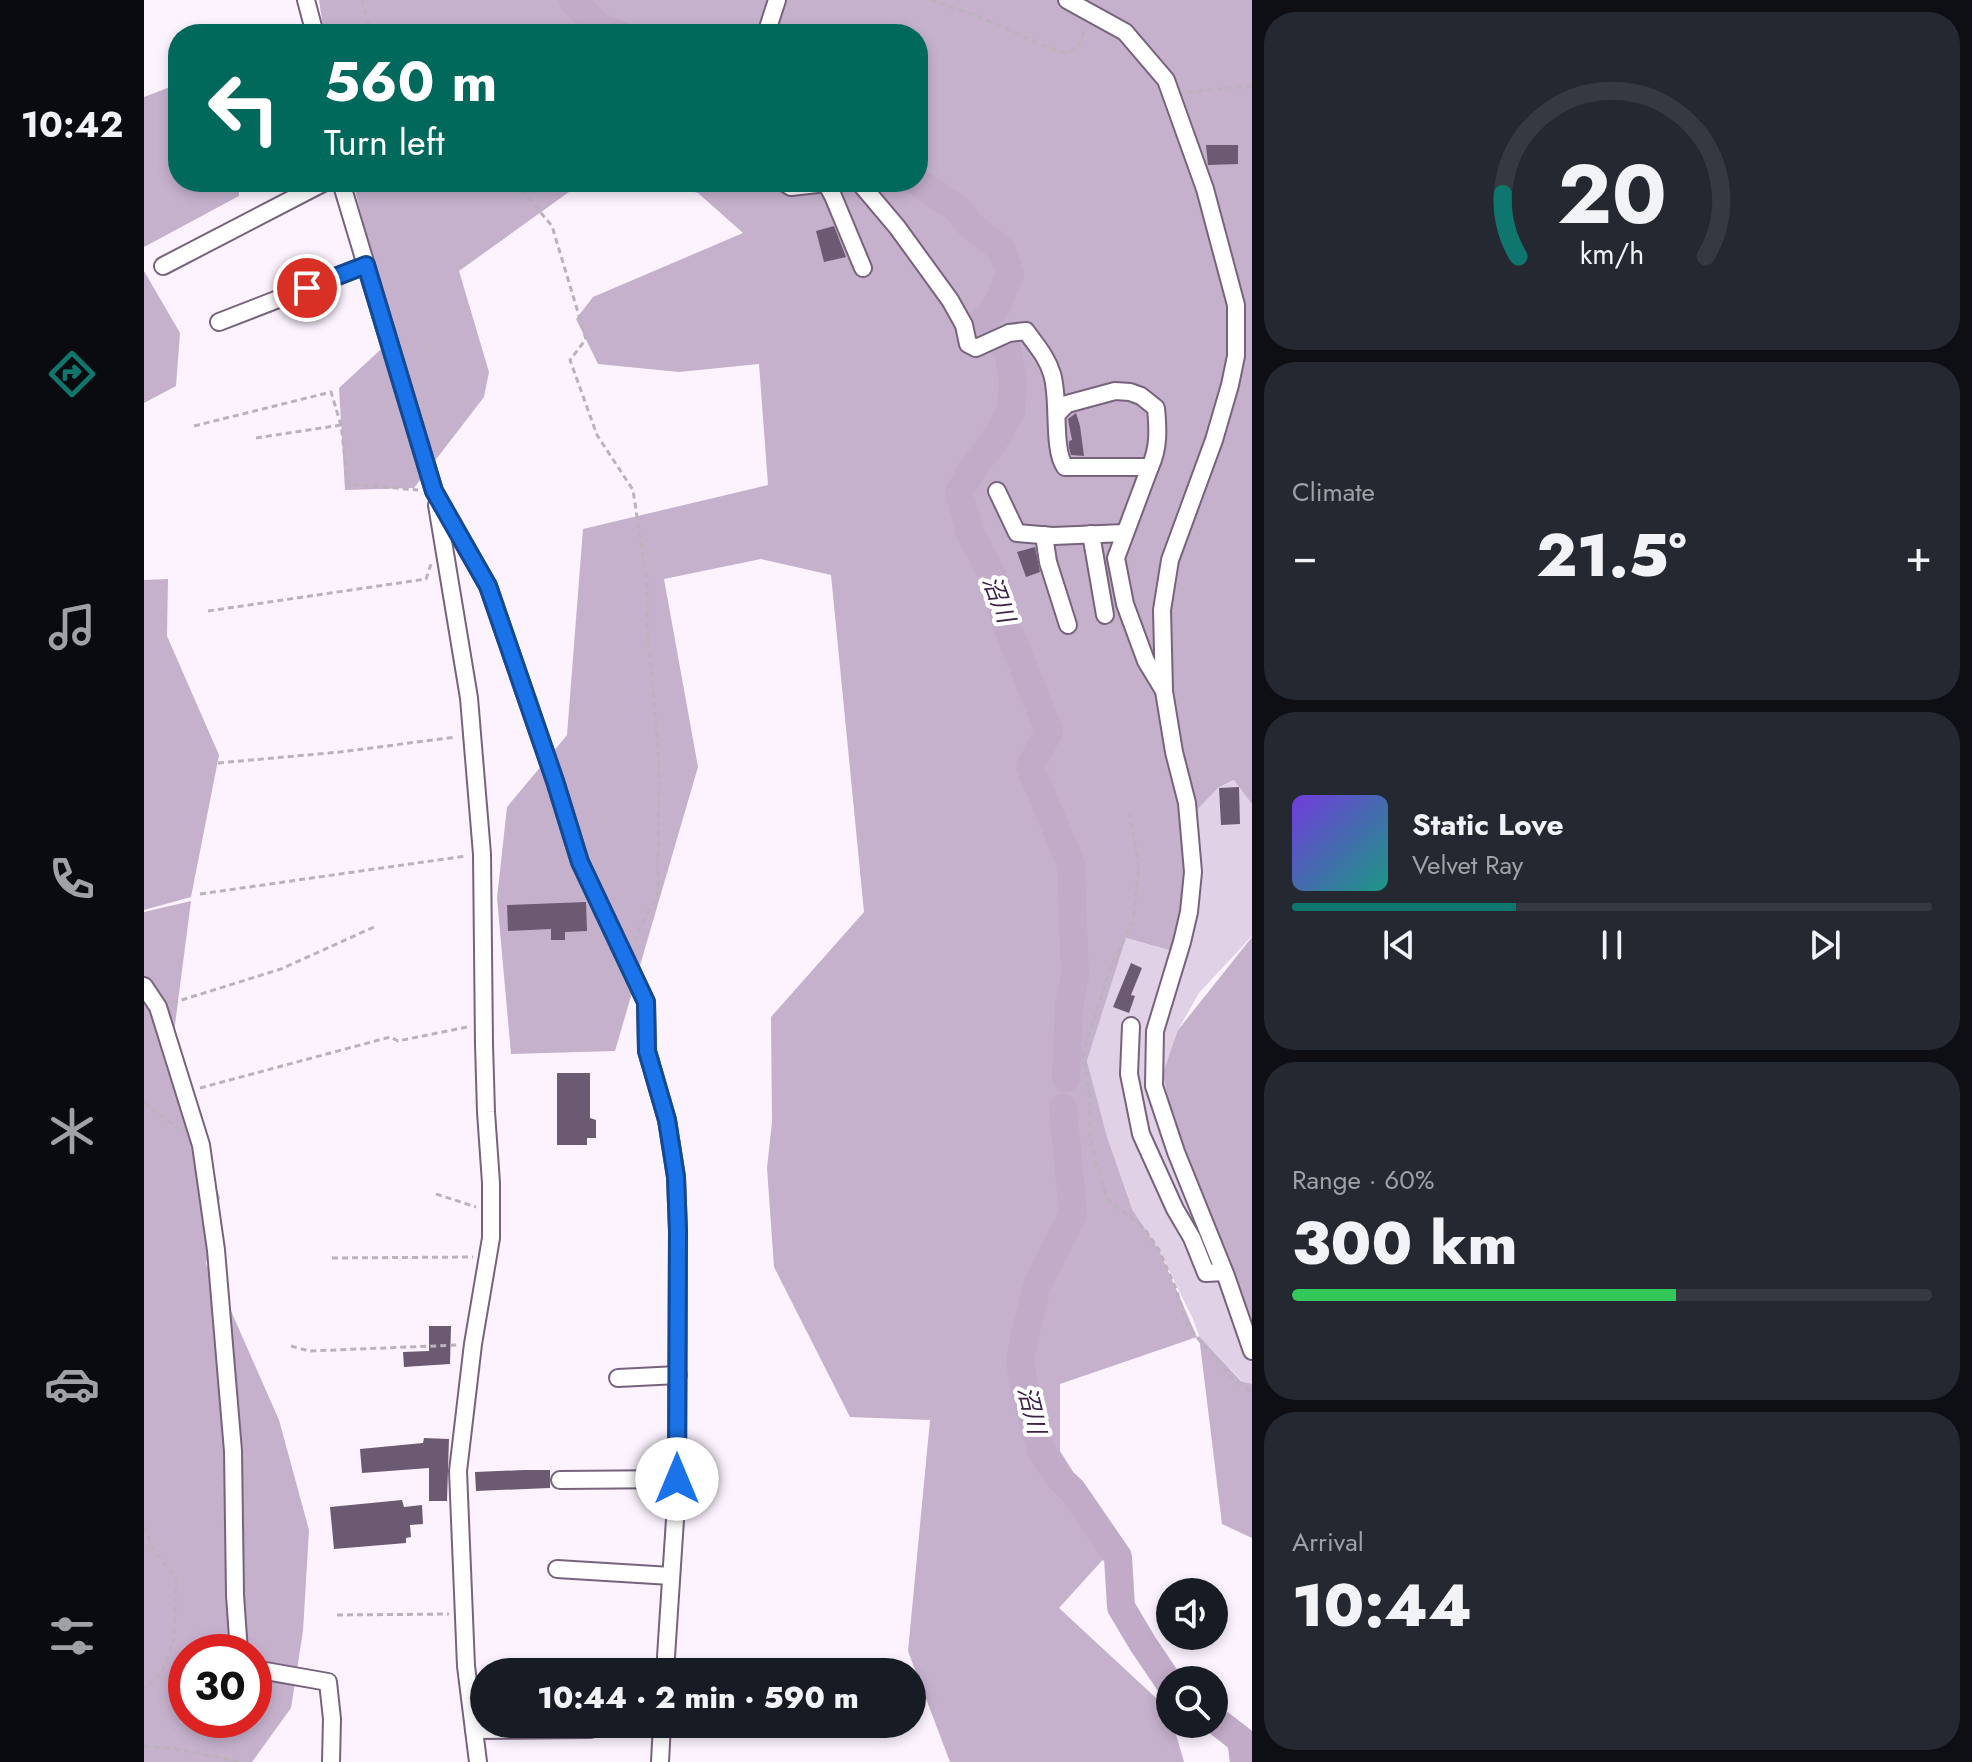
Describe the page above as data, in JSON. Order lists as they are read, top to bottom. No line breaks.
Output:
{"water":["沼川"],"page":{"tabs":"10:42","turn":["560 m","Turn left"],"tile":["Climate",["Range · 60%","300 km"],["Arrival","10:44"]],"heat":["−","21.5°","+"],"song":["Static Love","Velvet Ray"],"limit":"30","trip":"10:44 · 2 min · 590 m","gauge":["20","km/h"]}}
